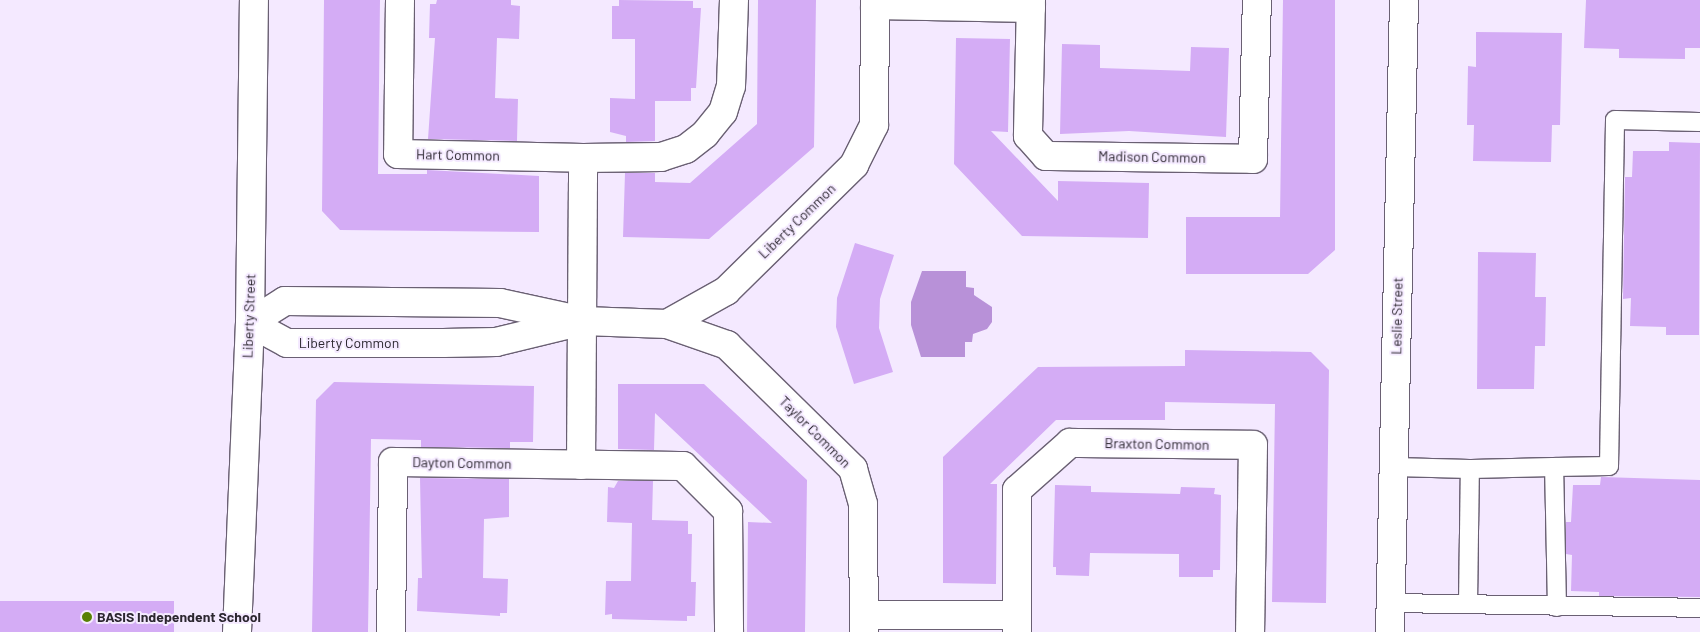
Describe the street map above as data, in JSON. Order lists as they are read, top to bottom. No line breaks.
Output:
{"streets":{"street":["Hart Common","Madison Common","Liberty Common","Liberty Street","Leslie Street","Taylor Common","Braxton Common","Dayton Common"]},"crossings":[["Madison Common","Liberty Common"],["Liberty Common","Liberty Street"],["Liberty Common","Taylor Common"],["Taylor Common","Braxton Common"]],"places":["BASIS Independent School"]}
